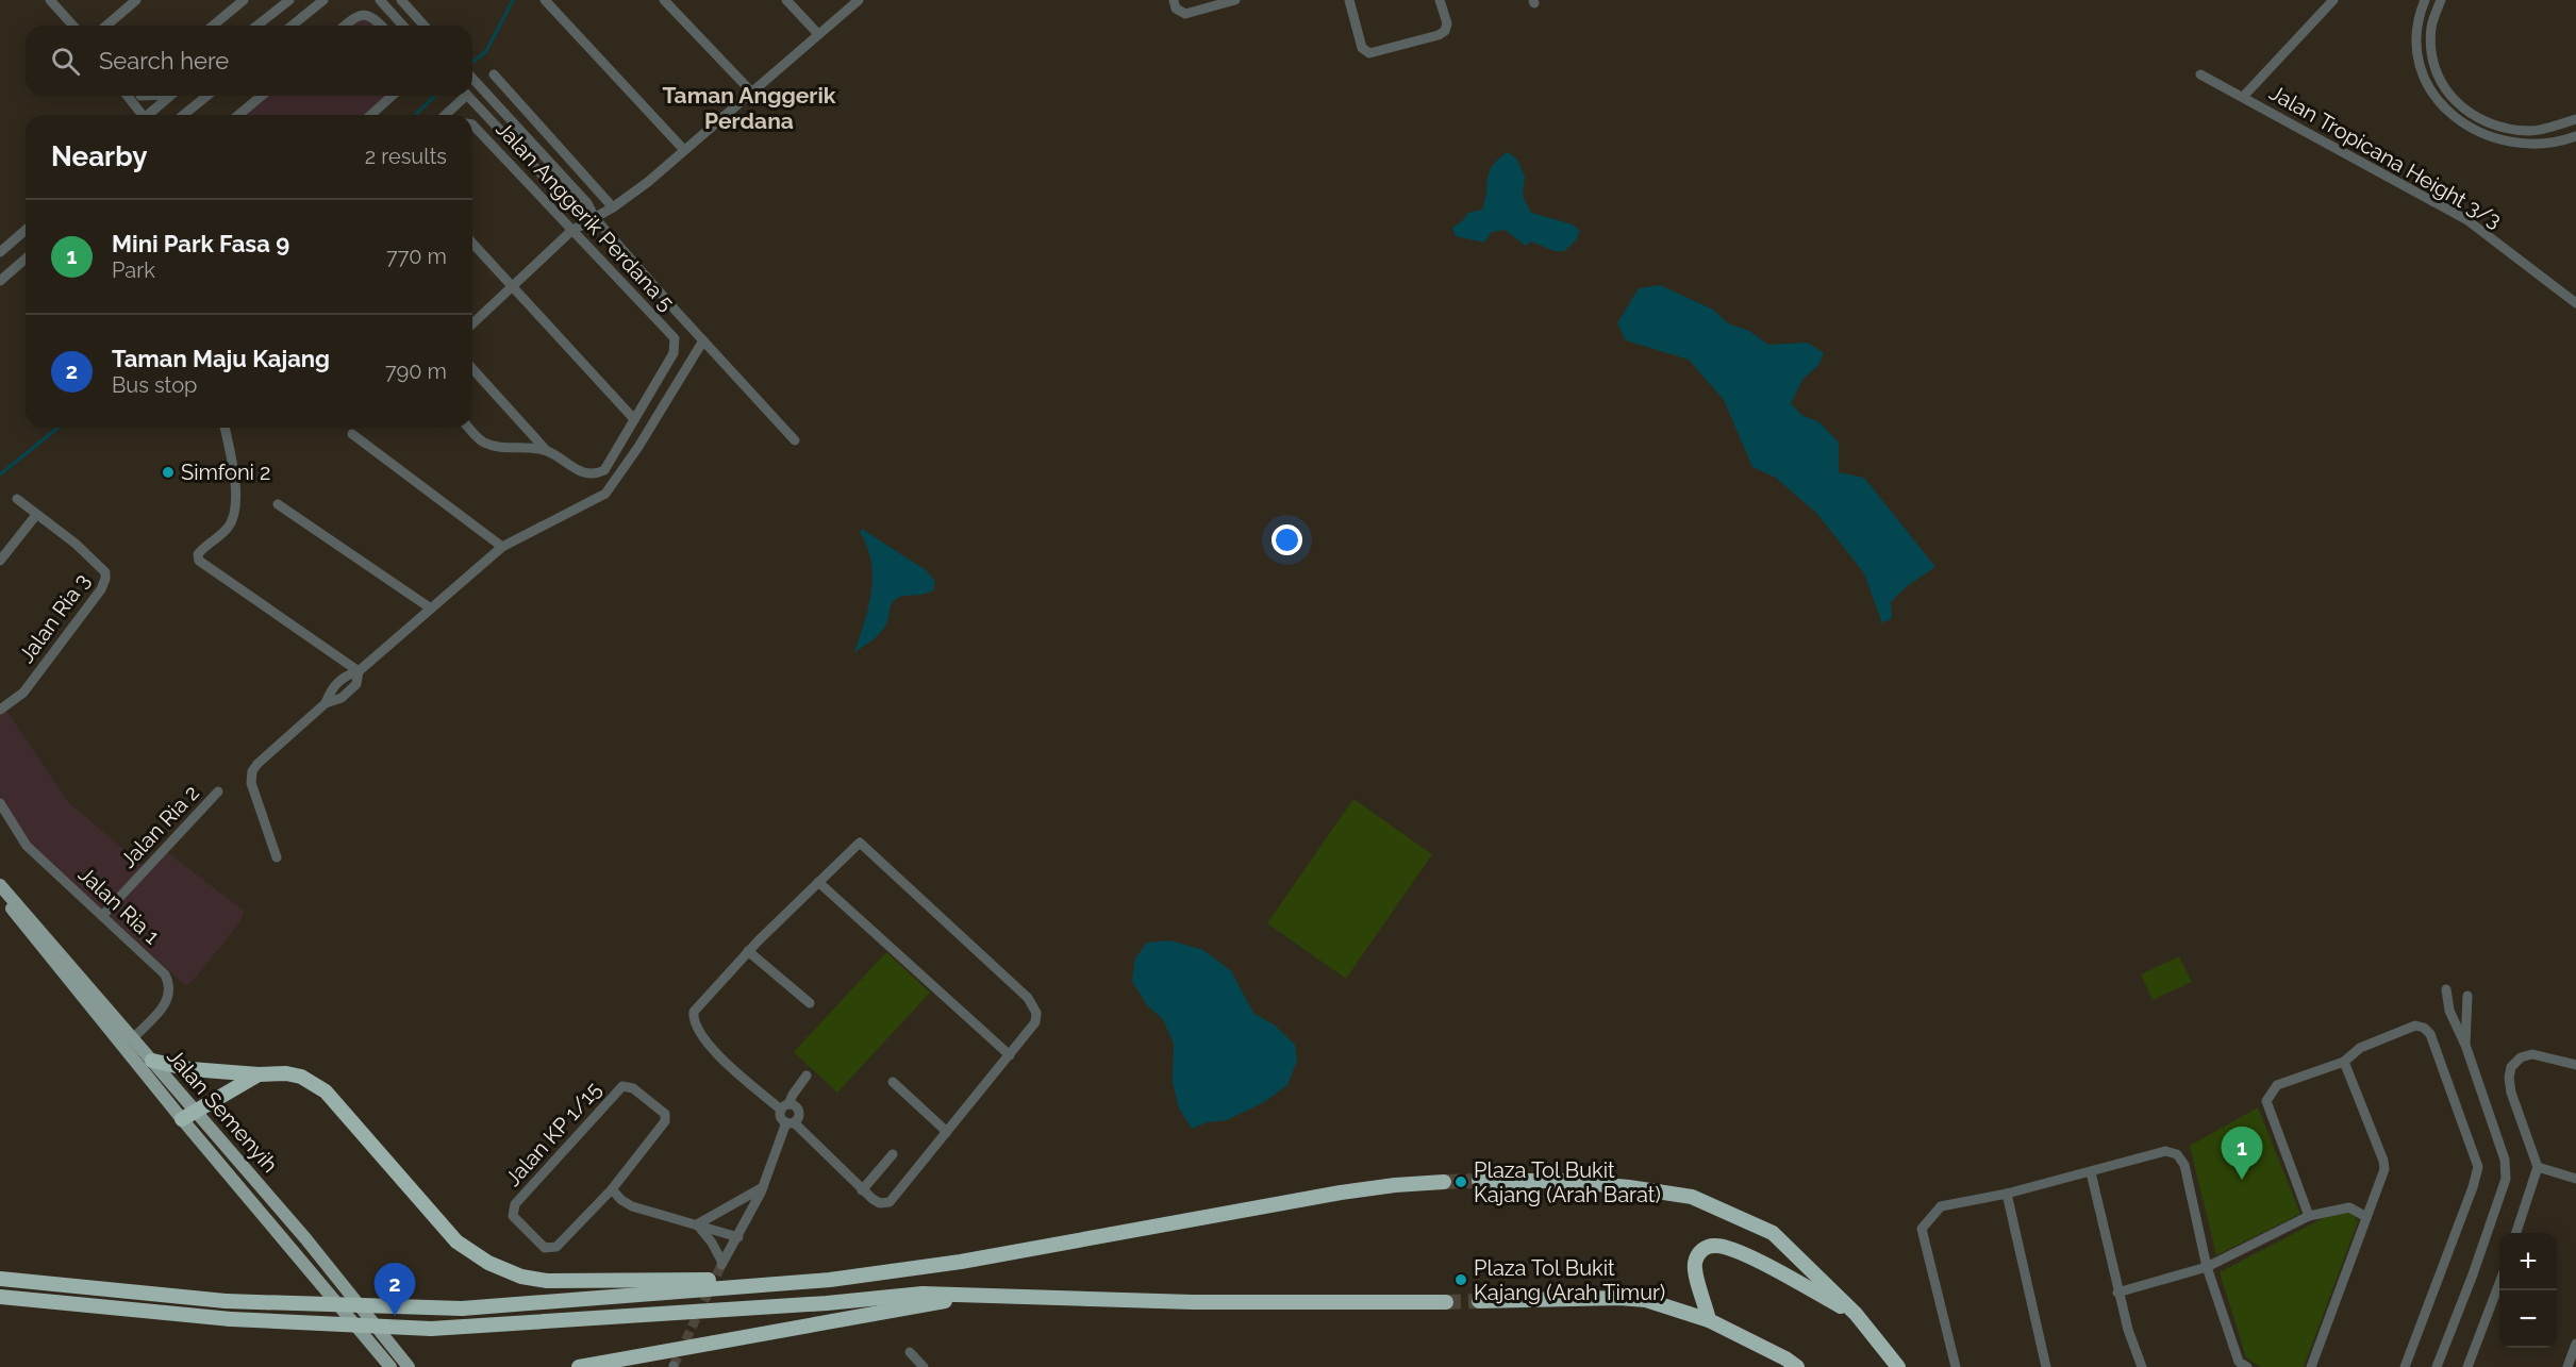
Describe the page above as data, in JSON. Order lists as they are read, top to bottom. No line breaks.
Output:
{"streets":{"main road":["Jalan Semenyih"],"street":["Jalan Tropicana Height 3/3","Jalan Anggerik Perdana 5","Jalan Ria 3","Jalan Ria 2","Jalan Ria 1","Jalan KP 1/15"]},"crossings":[["Jalan Ria 2","Jalan Ria 1"],["Jalan Ria 1","Jalan Semenyih"]],"districts":["Taman Anggerik Perdana"],"places":["Simfoni 2","Plaza Tol Bukit Kajang (Arah Barat)","Plaza Tol Bukit Kajang (Arah Timur)"],"page":{"search":"Search here","heading":["Nearby","2 results"],"list":[{"mark":"1","name":"Mini Park Fasa 9","note":"Park","value":"770 m"},{"mark":"2","name":"Taman Maju Kajang","note":"Bus stop","value":"790 m"}],"pins":["1","2"],"map_buttons":["+","−"]}}
